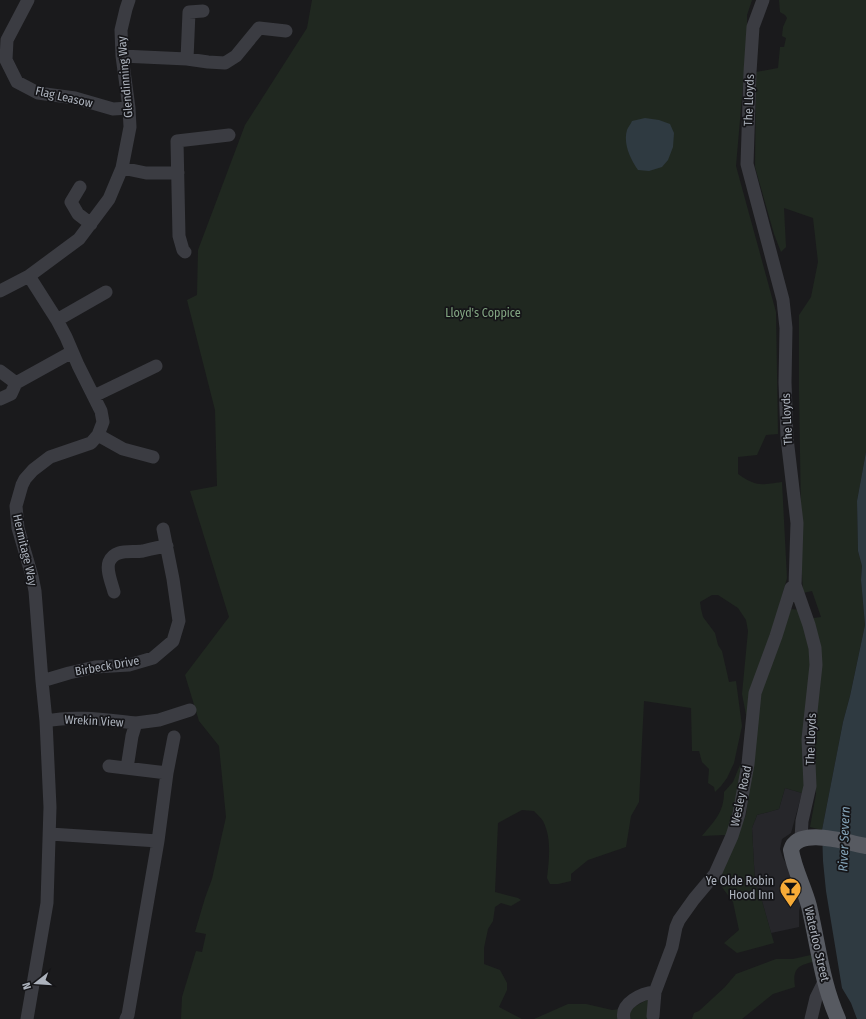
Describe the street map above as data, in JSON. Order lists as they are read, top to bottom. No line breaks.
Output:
{"streets":{"main road":["Waterloo Street"],"street":["Glendinning Way","Flag Leasow","The Lloyds","Hermitage Way","Birbeck Drive","Wrekin View","Wesley Road"]},"crossings":[["Glendinning Way","Flag Leasow"],["The Lloyds","Wesley Road"],["The Lloyds","Waterloo Street"],["Hermitage Way","Birbeck Drive"],["Hermitage Way","Wrekin View"]],"water":["River Severn"],"parks":["Lloyd's Coppice"],"places":{"bar":["Ye Olde Robin Hood Inn"]},"north":"left"}
